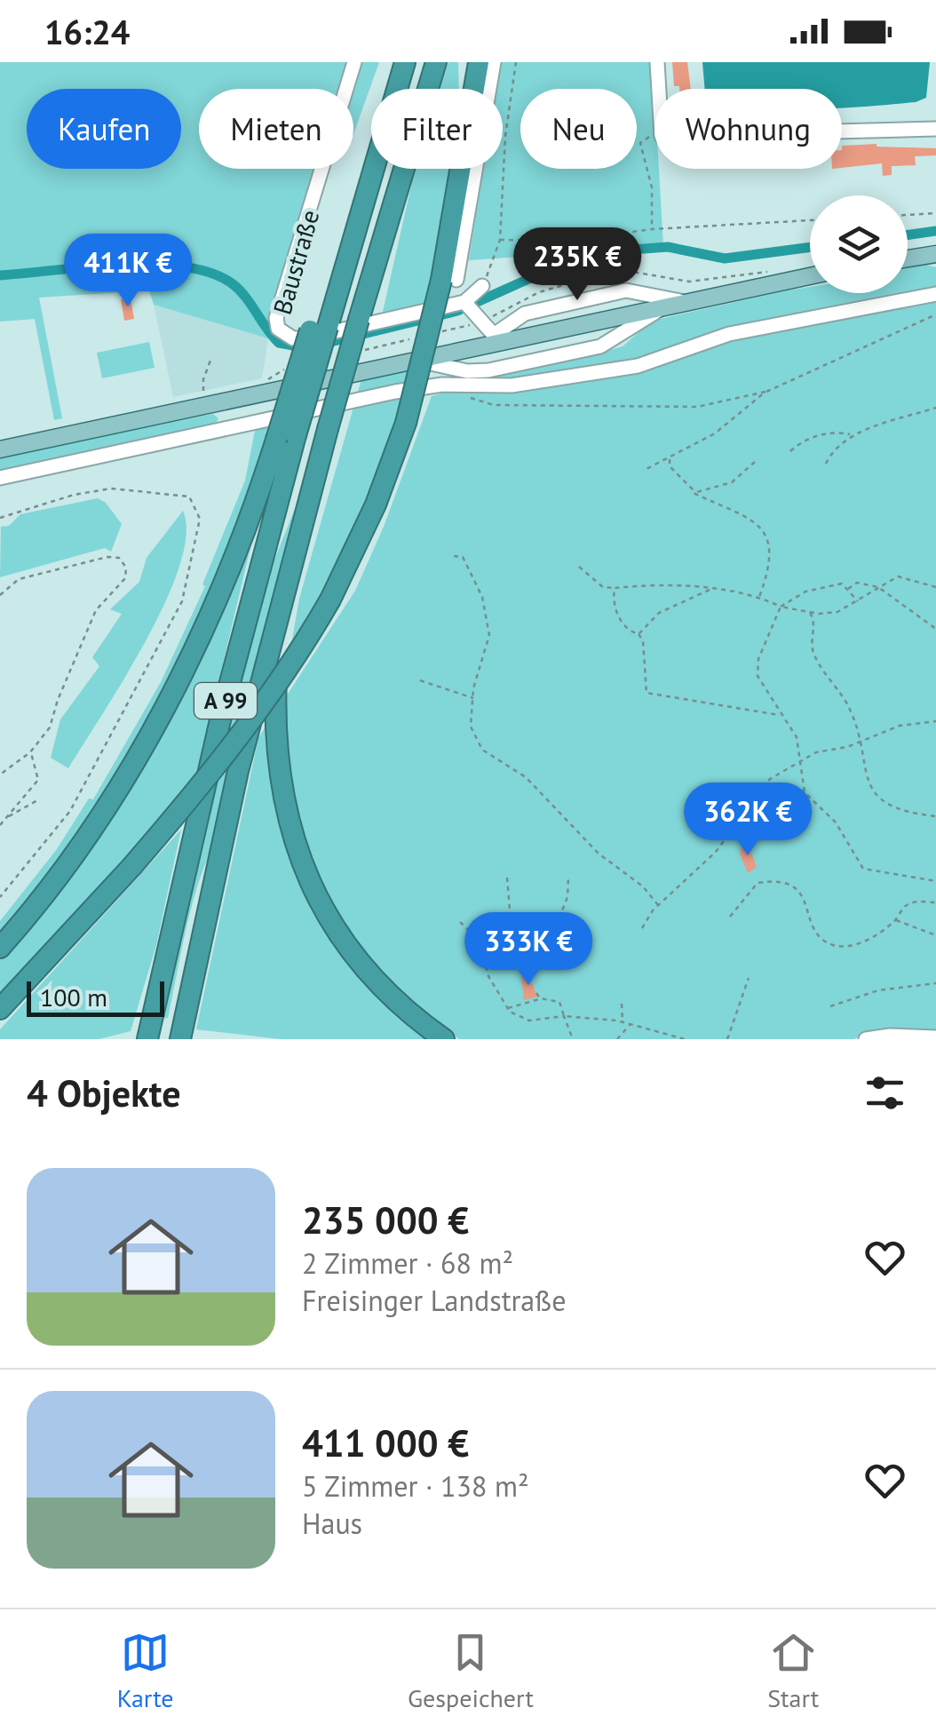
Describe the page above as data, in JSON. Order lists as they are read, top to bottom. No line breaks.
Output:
{"streets":{"highway":["A 99"],"street":["Baustraße"]},"scale_bar":"100 m","page":{"status":"16:24","chip":["Kaufen","Mieten","Filter","Neu","Wohnung"],"price":["235K €","411K €","362K €","333K €"],"scale":"100 m","heading":"4 Objekte","list":[{"name":"235 000 €","note":"2 Zimmer · 68 m² · Freisinger Landstraße"},{"name":"411 000 €","note":"5 Zimmer · 138 m² · Haus"}],"tabs":["Karte","Gespeichert","Start"]}}
